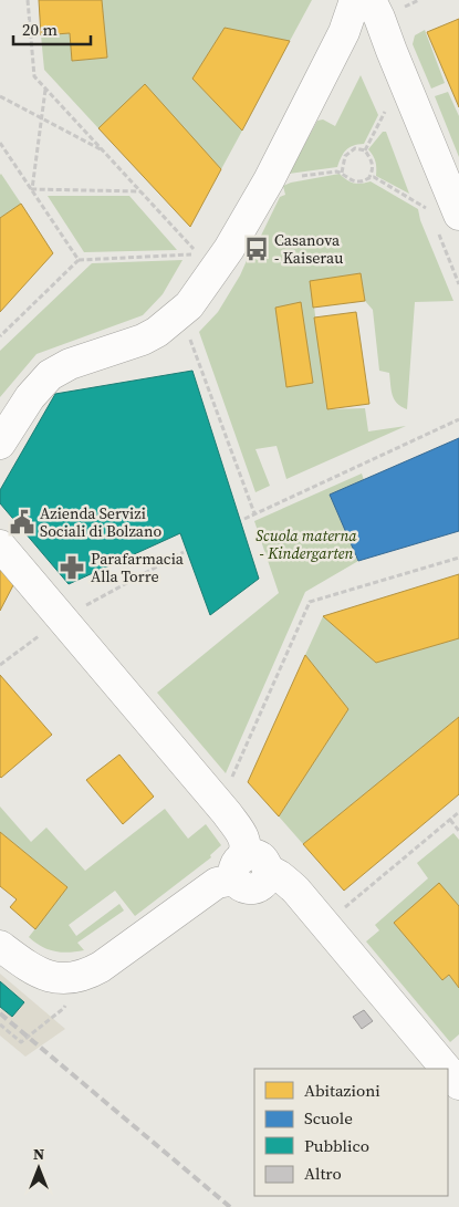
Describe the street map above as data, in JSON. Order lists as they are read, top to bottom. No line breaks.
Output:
{"parks":["Scuola materna - Kindergarten"],"places":{"bus stop":["Casanova - Kaiserau"],"public building":["Azienda Servizi Sociali di Bolzano"],"pharmacy":["Parafarmacia Alla Torre"]},"legend":["Abitazioni","Scuole","Pubblico","Altro"],"scale_bar":"20 m","north":"top"}
